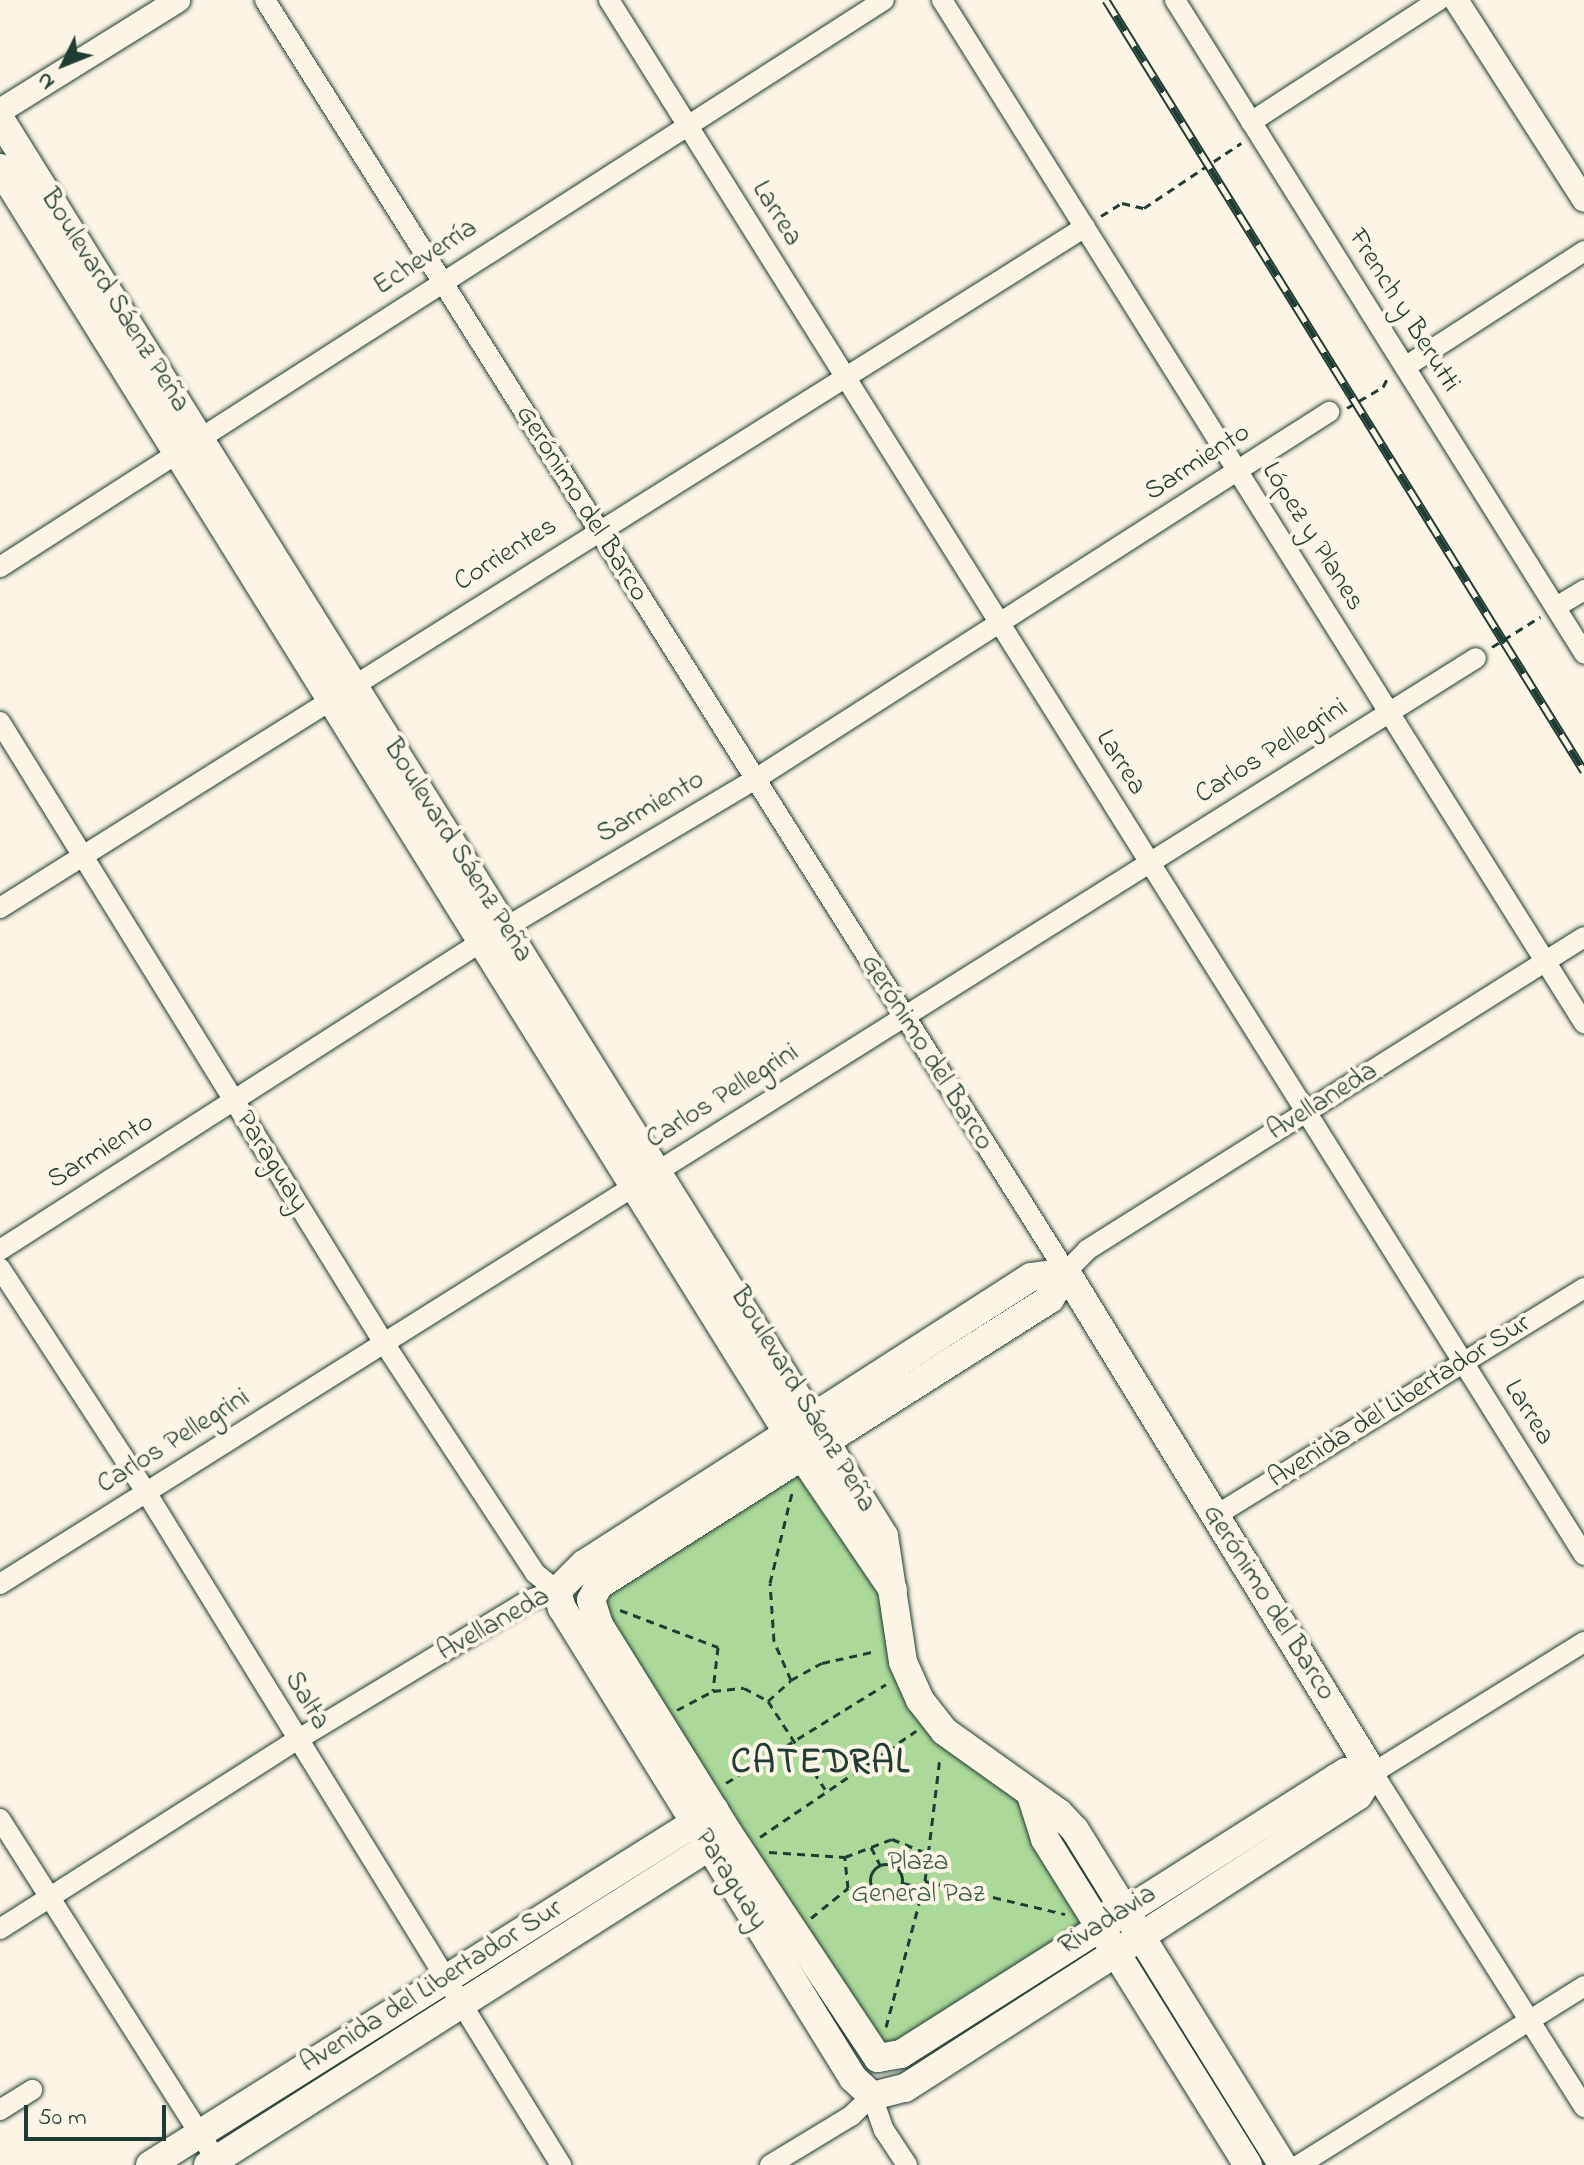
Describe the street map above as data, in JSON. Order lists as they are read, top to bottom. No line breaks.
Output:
{"streets":{"main road":["Boulevard Sáenz Peña","Gerónimo del Barco","Avellaneda","Paraguay","Avenida del Libertador Sur","Rivadavia"],"street":["Larrea","Echeverría","French y Berutti","Sarmiento","López y Planes","Corrientes","Carlos Pellegrini","Salta"]},"crossings":[["Larrea","Echeverría"],["Larrea","Sarmiento"],["Larrea","Corrientes"],["Larrea","Carlos Pellegrini"],["Larrea","Avellaneda"],["Larrea","Avenida del Libertador Sur"],["Echeverría","Boulevard Sáenz Peña"],["Echeverría","Gerónimo del Barco"],["Boulevard Sáenz Peña","Sarmiento"],["Boulevard Sáenz Peña","Corrientes"],["Boulevard Sáenz Peña","Carlos Pellegrini"],["Boulevard Sáenz Peña","Avellaneda"],["Boulevard Sáenz Peña","Rivadavia"],["Sarmiento","Gerónimo del Barco"],["Sarmiento","López y Planes"],["Sarmiento","Paraguay"],["Gerónimo del Barco","Corrientes"],["Gerónimo del Barco","Carlos Pellegrini"],["Gerónimo del Barco","Avellaneda"],["Gerónimo del Barco","Avenida del Libertador Sur"],["Gerónimo del Barco","Rivadavia"],["López y Planes","Corrientes"],["López y Planes","Carlos Pellegrini"],["López y Planes","Avellaneda"],["Corrientes","Paraguay"],["Carlos Pellegrini","Paraguay"],["Carlos Pellegrini","Salta"],["Avellaneda","Paraguay"],["Avellaneda","Salta"],["Paraguay","Avenida del Libertador Sur"],["Paraguay","Rivadavia"],["Avenida del Libertador Sur","Salta"]],"districts":["CATEDRAL"],"parks":["Plaza General Paz"],"scale_bar":"50 m","north":"bottom left"}
